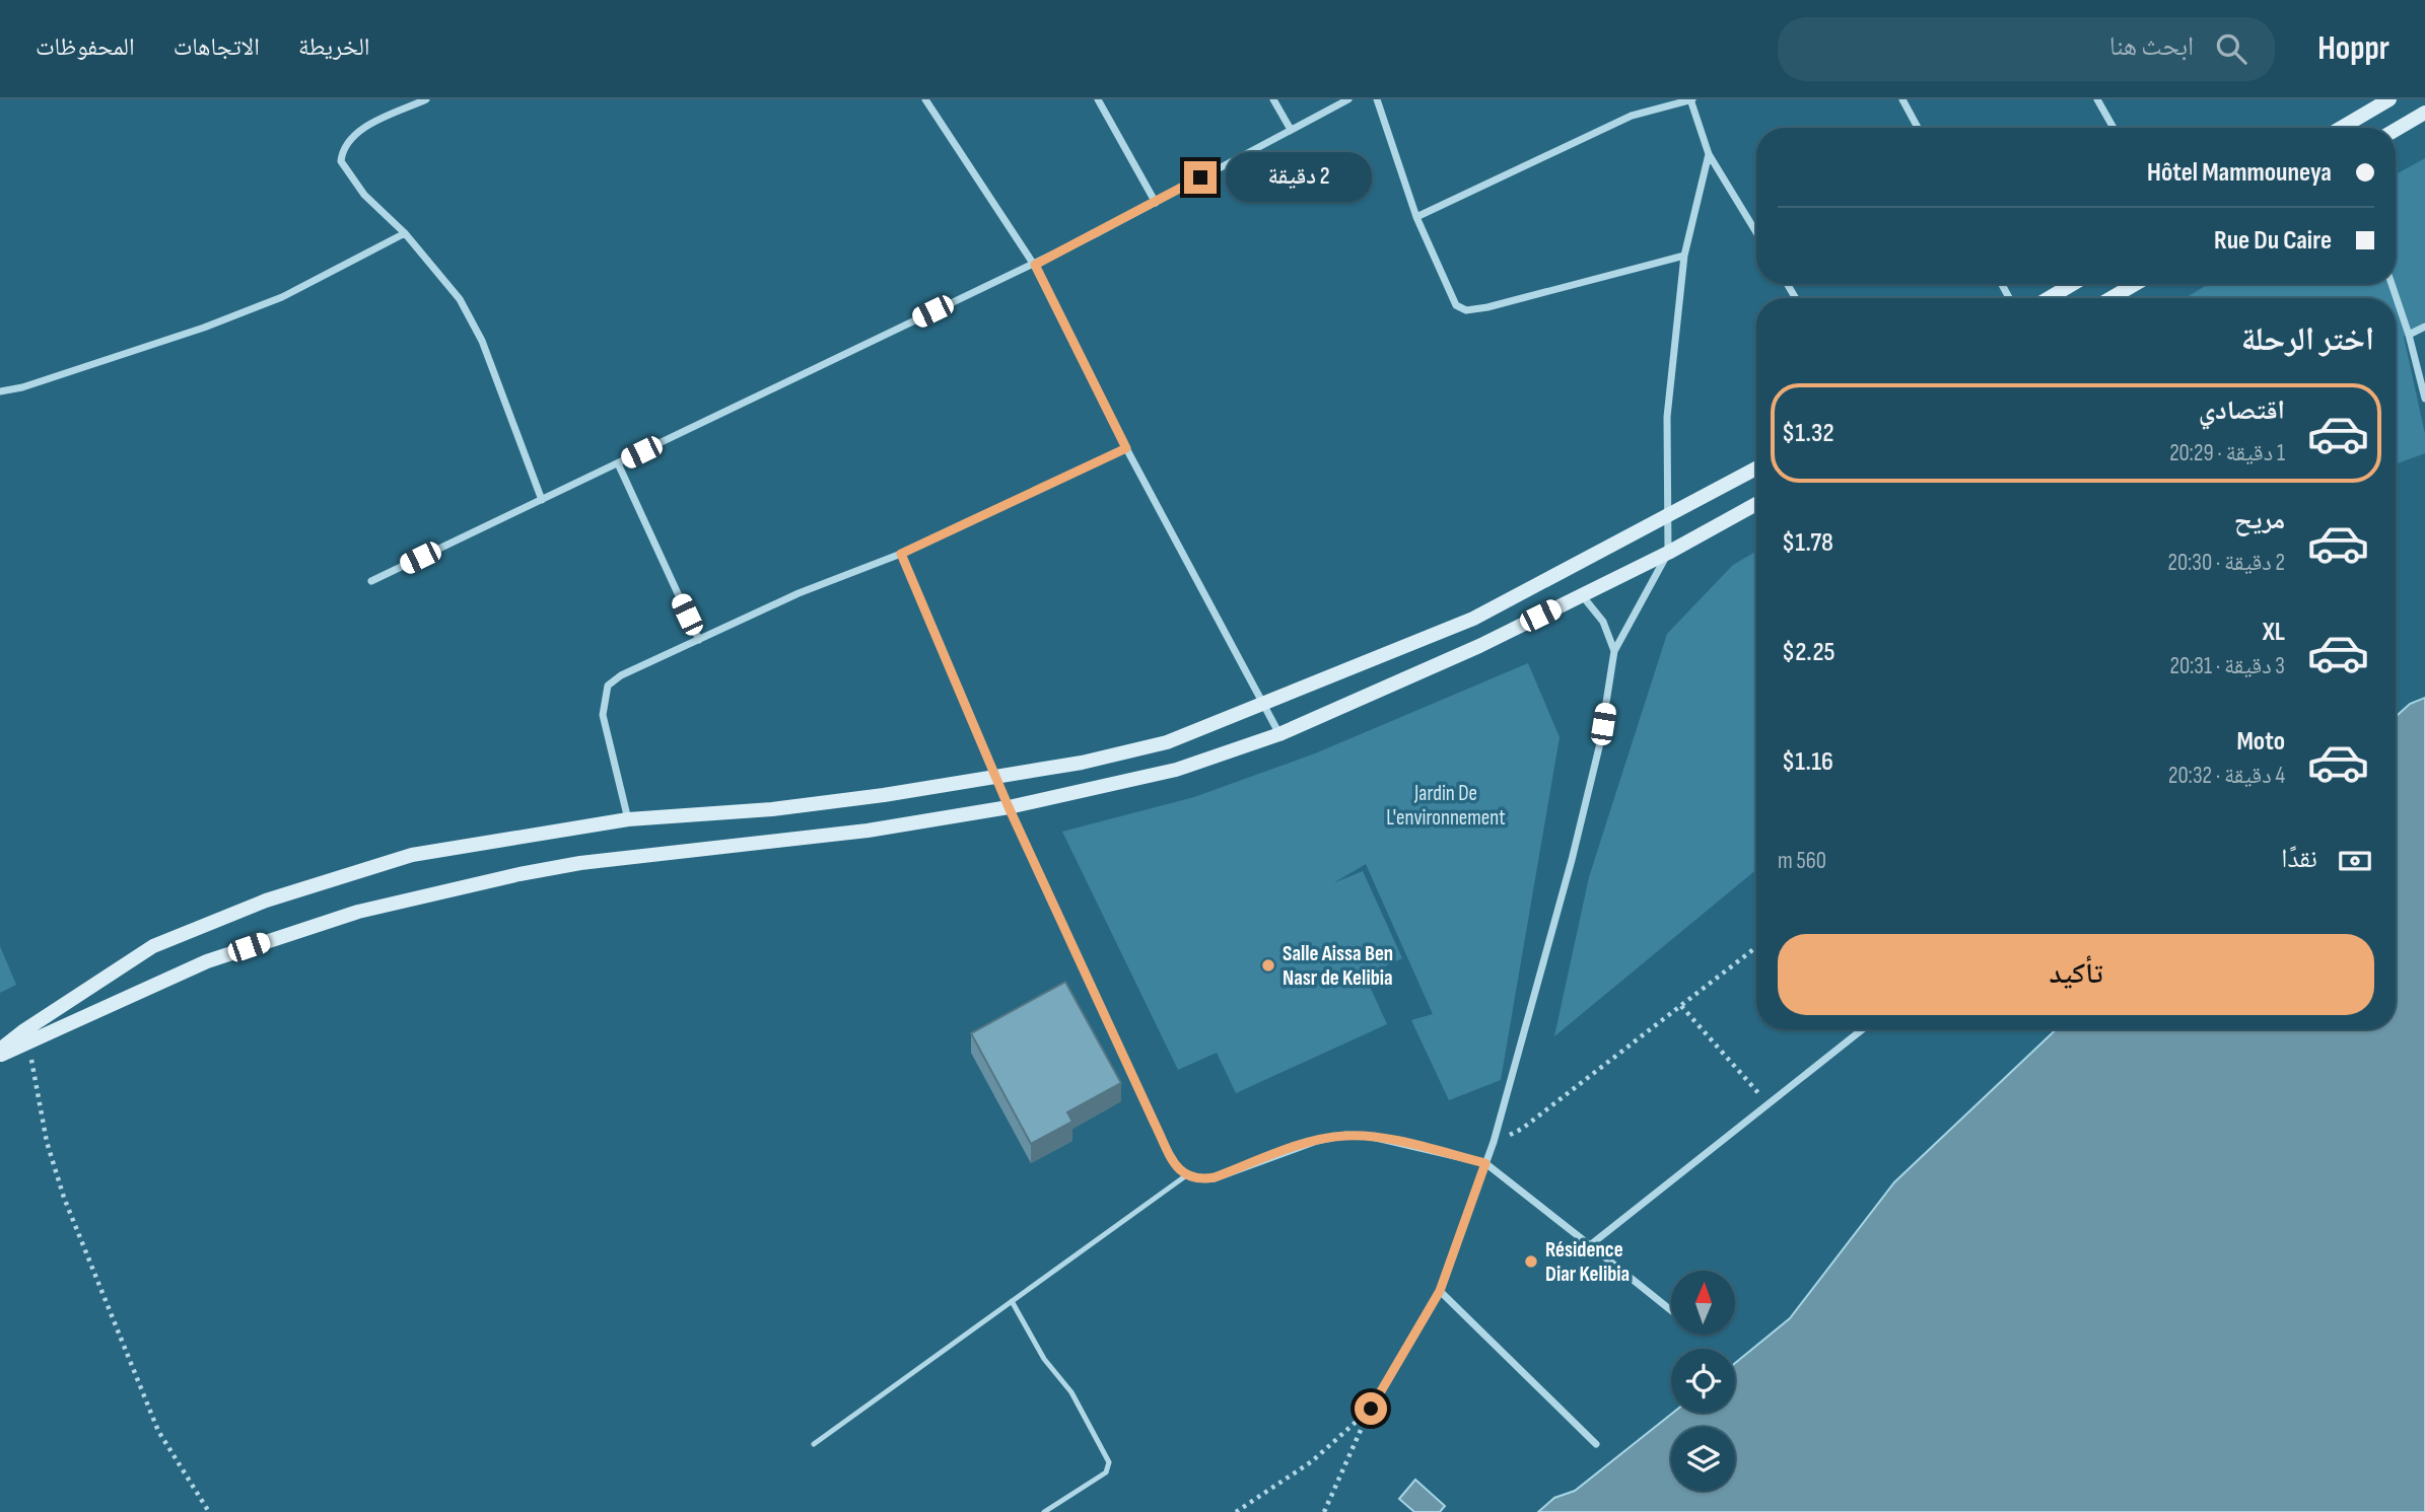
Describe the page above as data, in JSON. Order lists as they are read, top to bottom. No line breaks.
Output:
{"parks":["Jardin De L'environnement"],"places":["Salle Aissa Ben Nasr de Kelibia","Résidence Diar Kelibia"],"north":"top","page":{"header":"Hoppr","search":"ابحث هنا","nav":["الخريطة","الاتجاهات","المحفوظات"],"banner":["Hôtel Mammouneya","Rue Du Caire"],"bubble":"2 دقيقة","heading":"اختر الرحلة","list":[{"name":"اقتصادي","note":"1 دقيقة · 20:29","value":"$1.32"},{"name":"مريح","note":"2 دقيقة · 20:30","value":"$1.78"},{"name":"XL","note":"3 دقيقة · 20:31","value":"$2.25"},{"name":"Moto","note":"4 دقيقة · 20:32","value":"$1.16"}],"pay":["نقدًا","560 m"],"buttons":"تأكيد"}}
